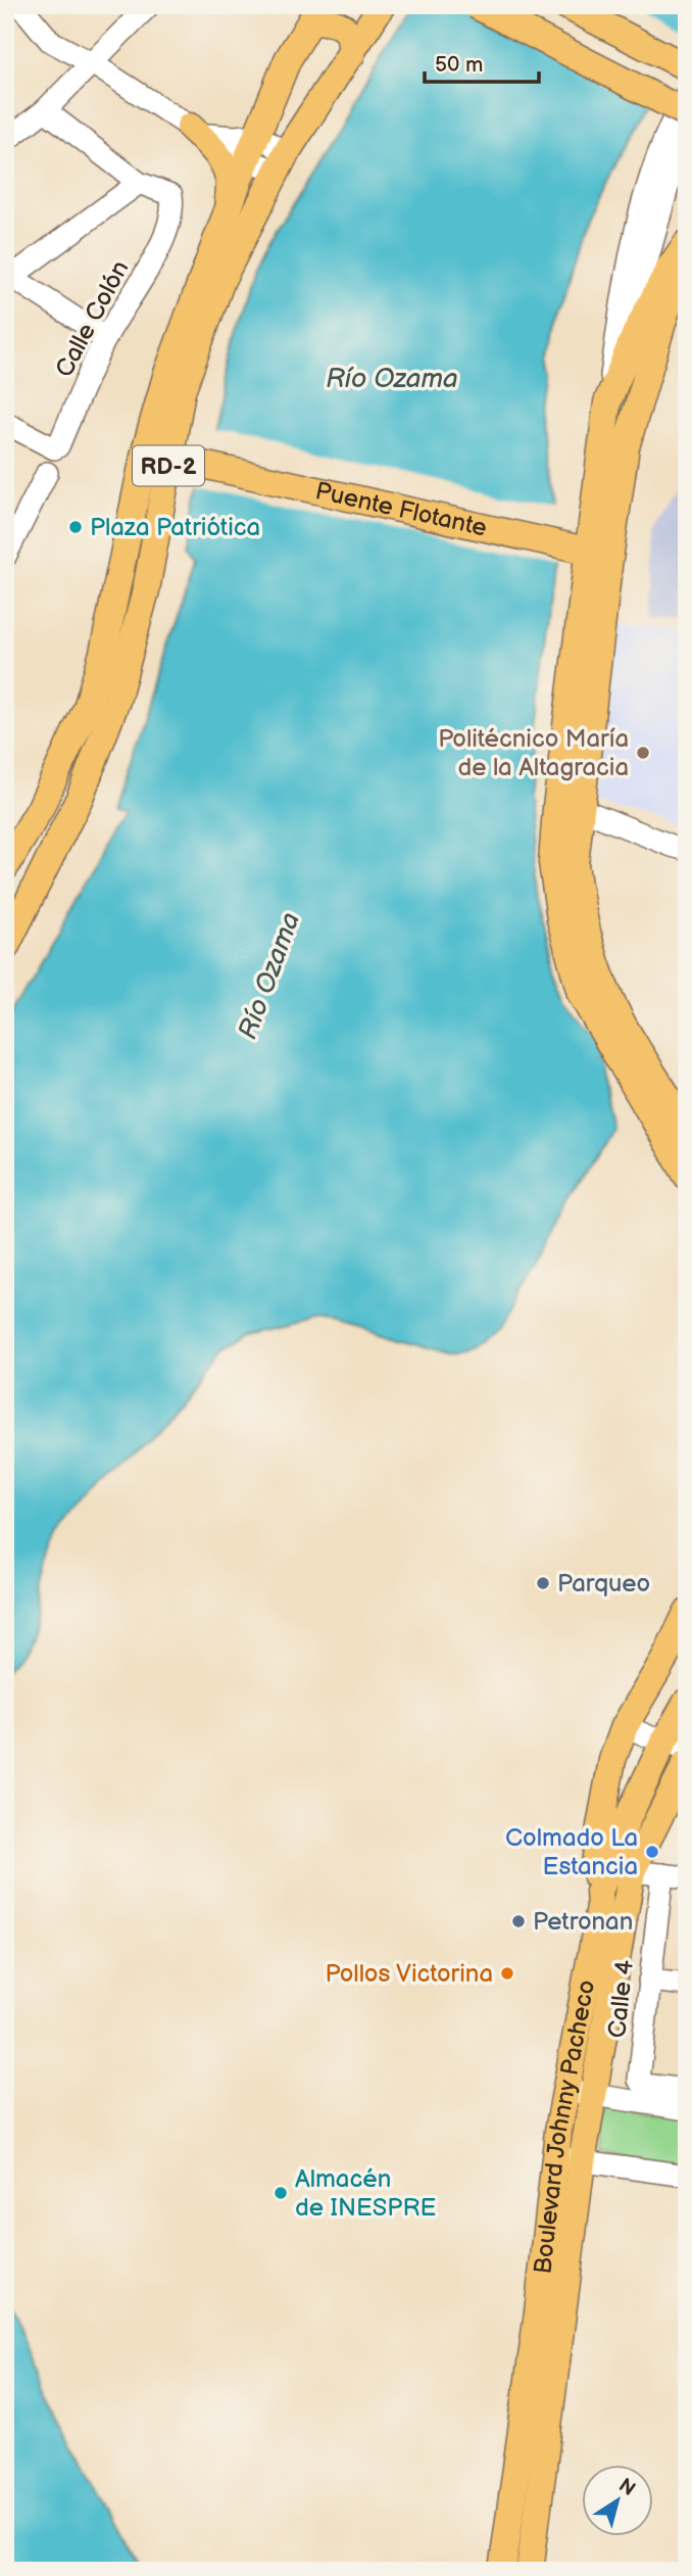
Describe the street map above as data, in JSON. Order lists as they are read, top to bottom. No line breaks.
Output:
{"streets":{"main road":["RD-2","Puente Flotante","Boulevard Johnny Pacheco"],"street":["Calle Colón","Calle 4"]},"crossings":[["RD-2","Puente Flotante"]],"water":["Río Ozama"],"places":["Plaza Patriótica","Politécnico María de la Altagracia","Parqueo","Colmado La Estancia","Petronan","Pollos Victorina","Almacén de INESPRE"],"scale_bar":"50 m","north":"top right"}
